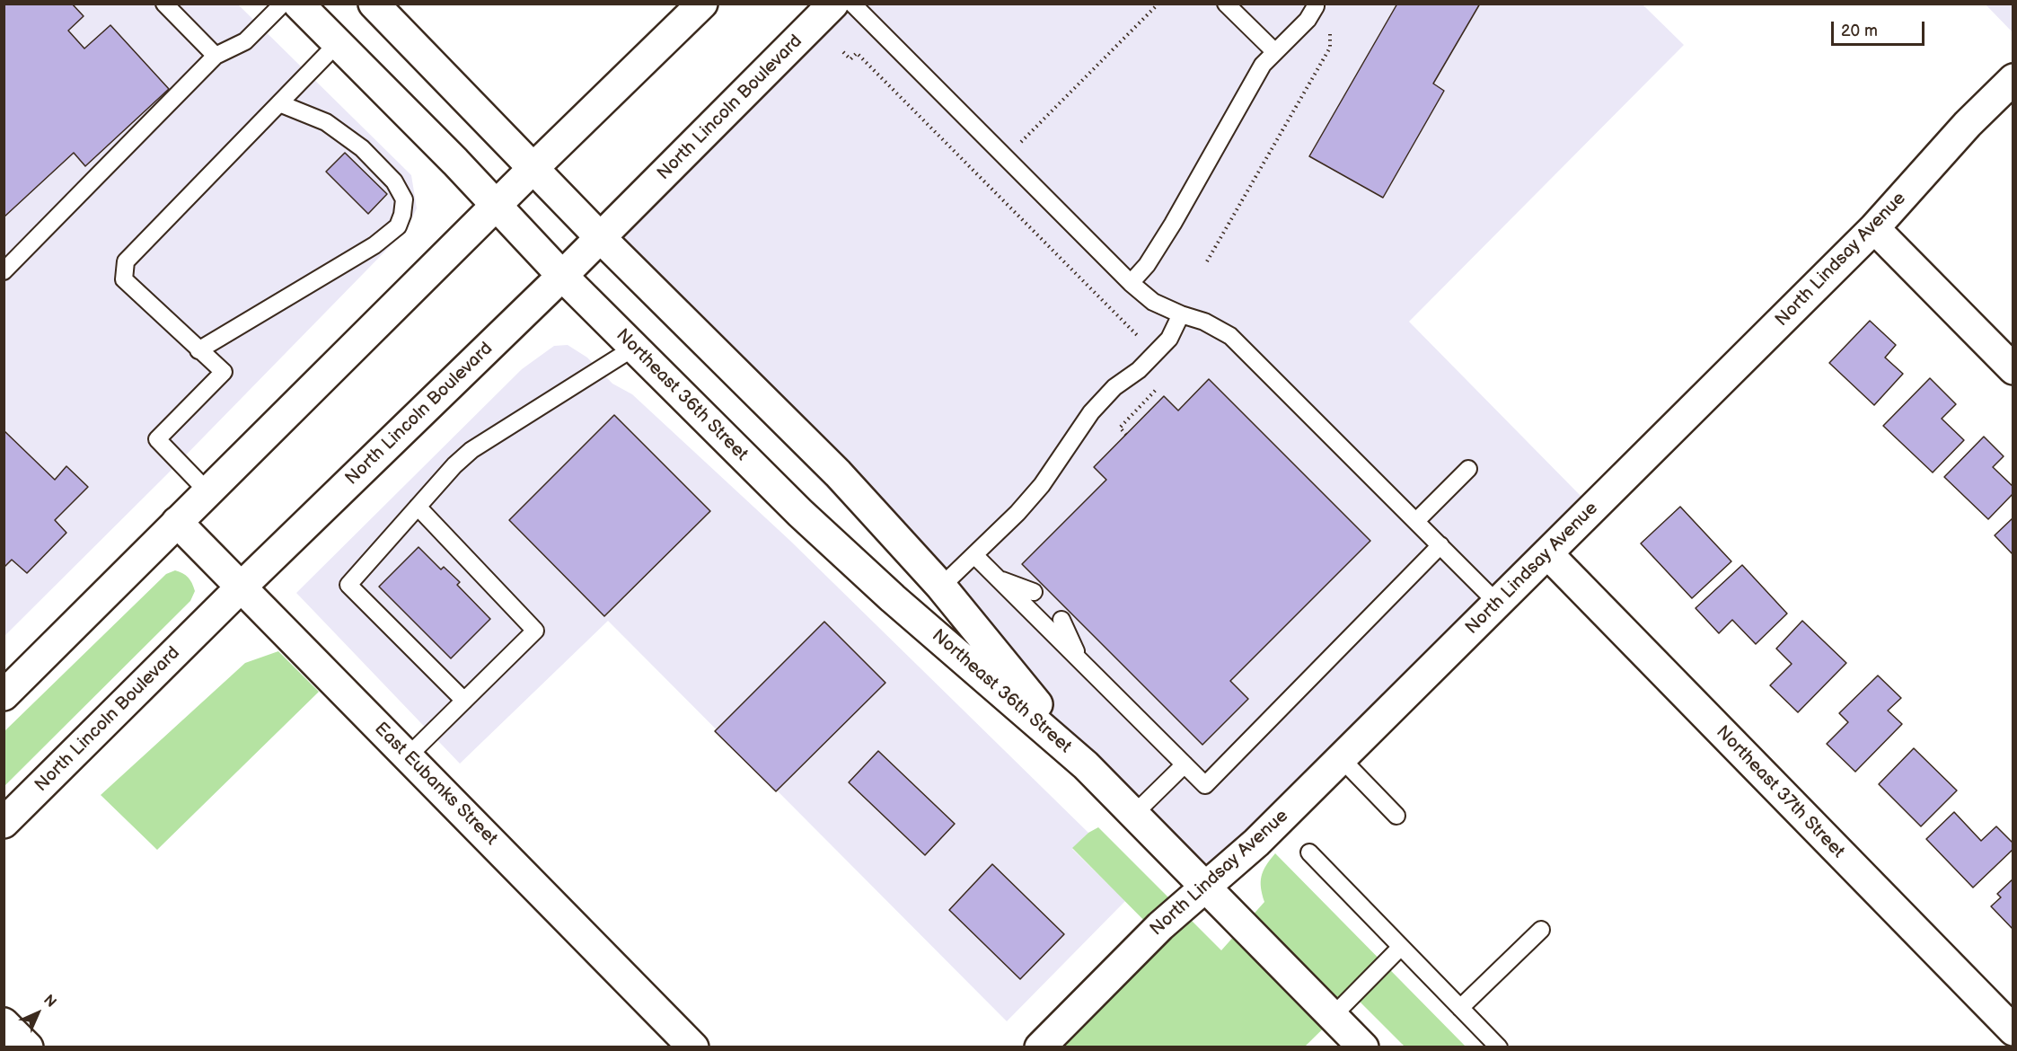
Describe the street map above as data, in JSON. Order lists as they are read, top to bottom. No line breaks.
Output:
{"streets":{"main road":["North Lincoln Boulevard","North Lindsay Avenue","Northeast 36th Street","East Eubanks Street","Northeast 37th Street"]},"crossings":[["North Lincoln Boulevard","Northeast 36th Street"],["North Lincoln Boulevard","East Eubanks Street"],["North Lindsay Avenue","Northeast 36th Street"],["North Lindsay Avenue","Northeast 37th Street"]],"scale_bar":"20 m","north":"top right"}
